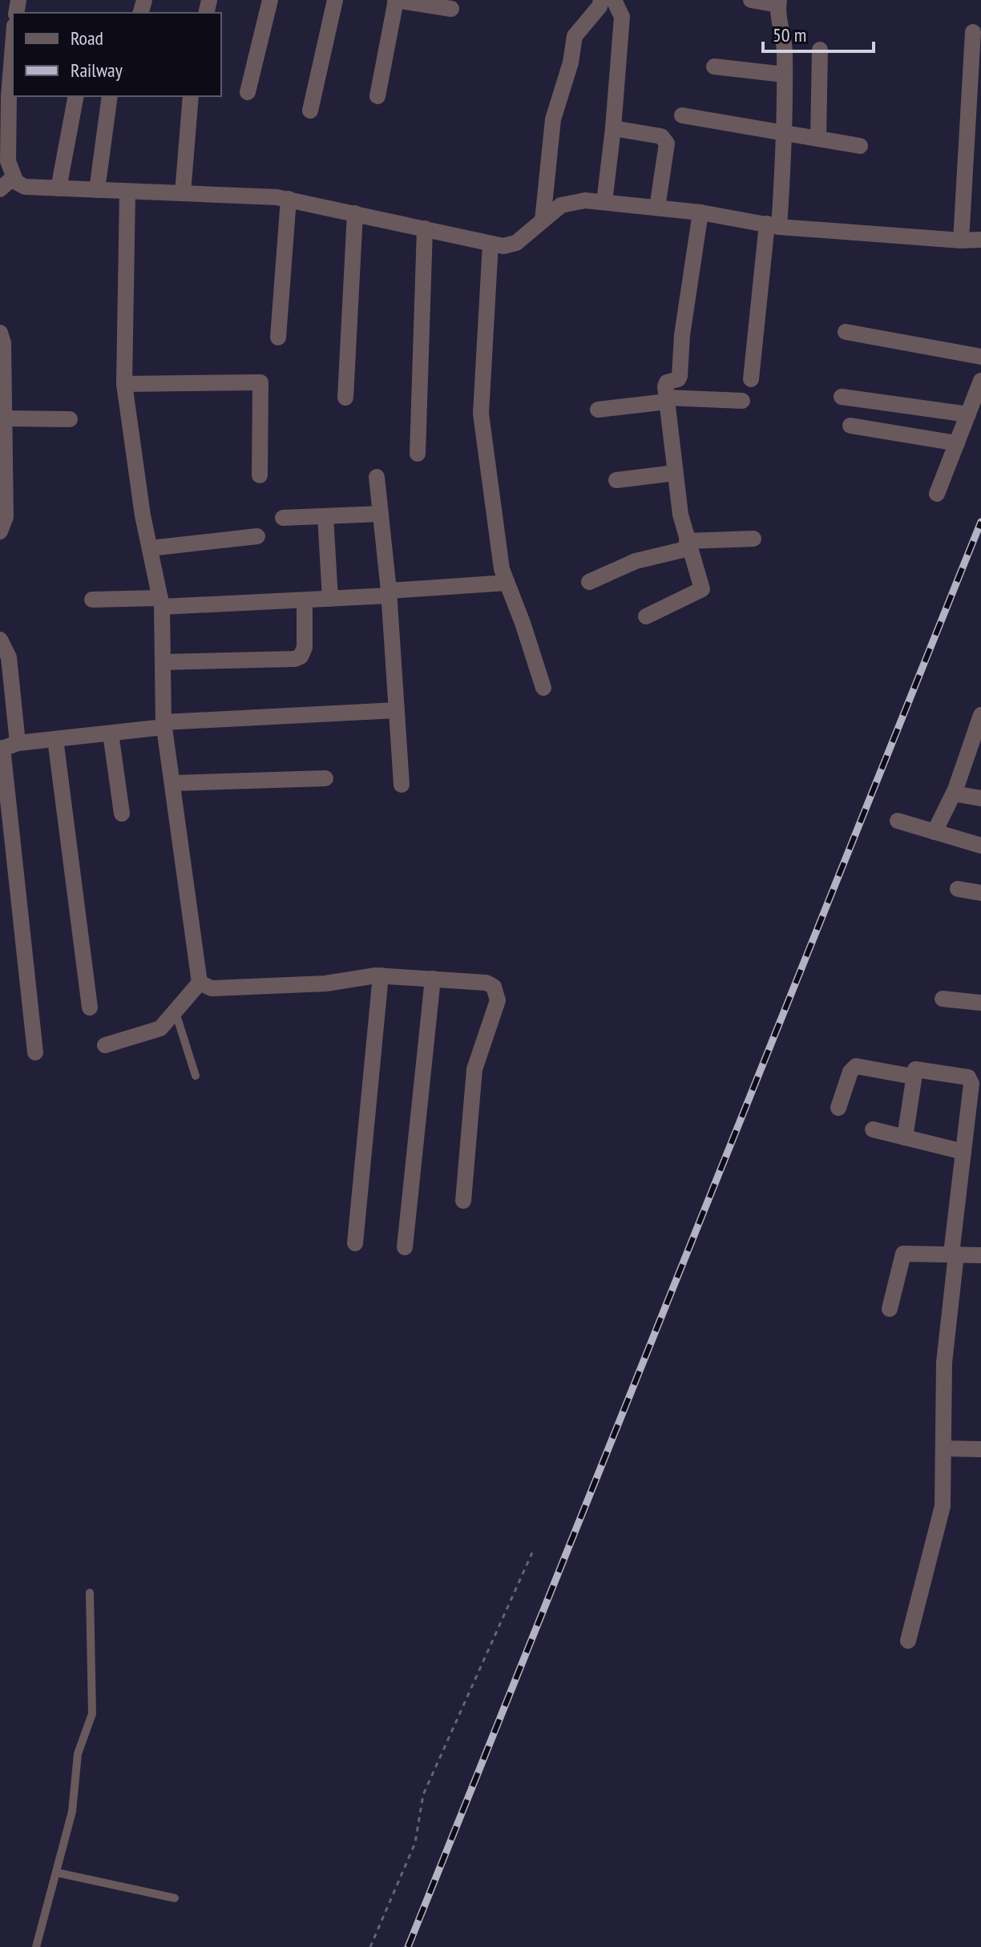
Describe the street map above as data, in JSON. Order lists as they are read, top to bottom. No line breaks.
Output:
{"legend":["Road","Railway"],"scale_bar":"50 m"}
